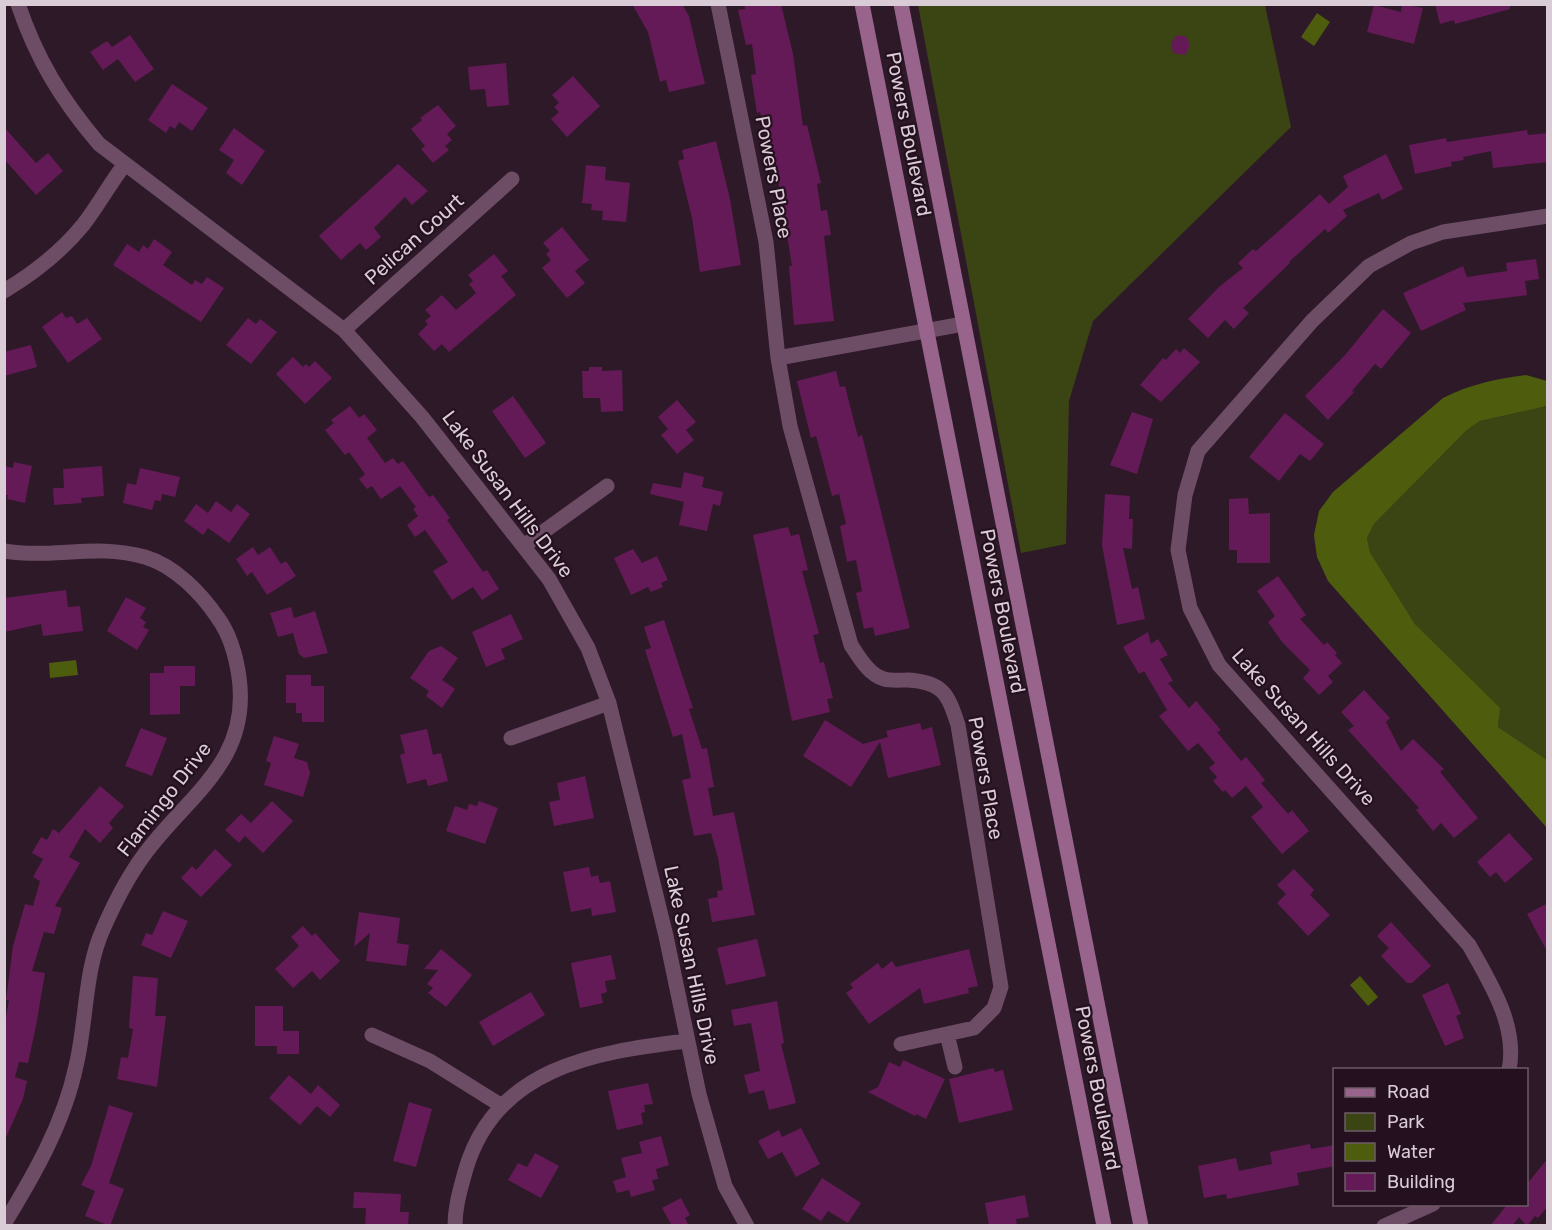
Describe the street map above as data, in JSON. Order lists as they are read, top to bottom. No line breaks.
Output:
{"streets":{"main road":["Powers Boulevard"],"street":["Powers Place","Pelican Court","Lake Susan Hills Drive","Flamingo Drive"]},"crossings":[["Pelican Court","Lake Susan Hills Drive"]],"legend":["Road","Park","Water","Building"]}
